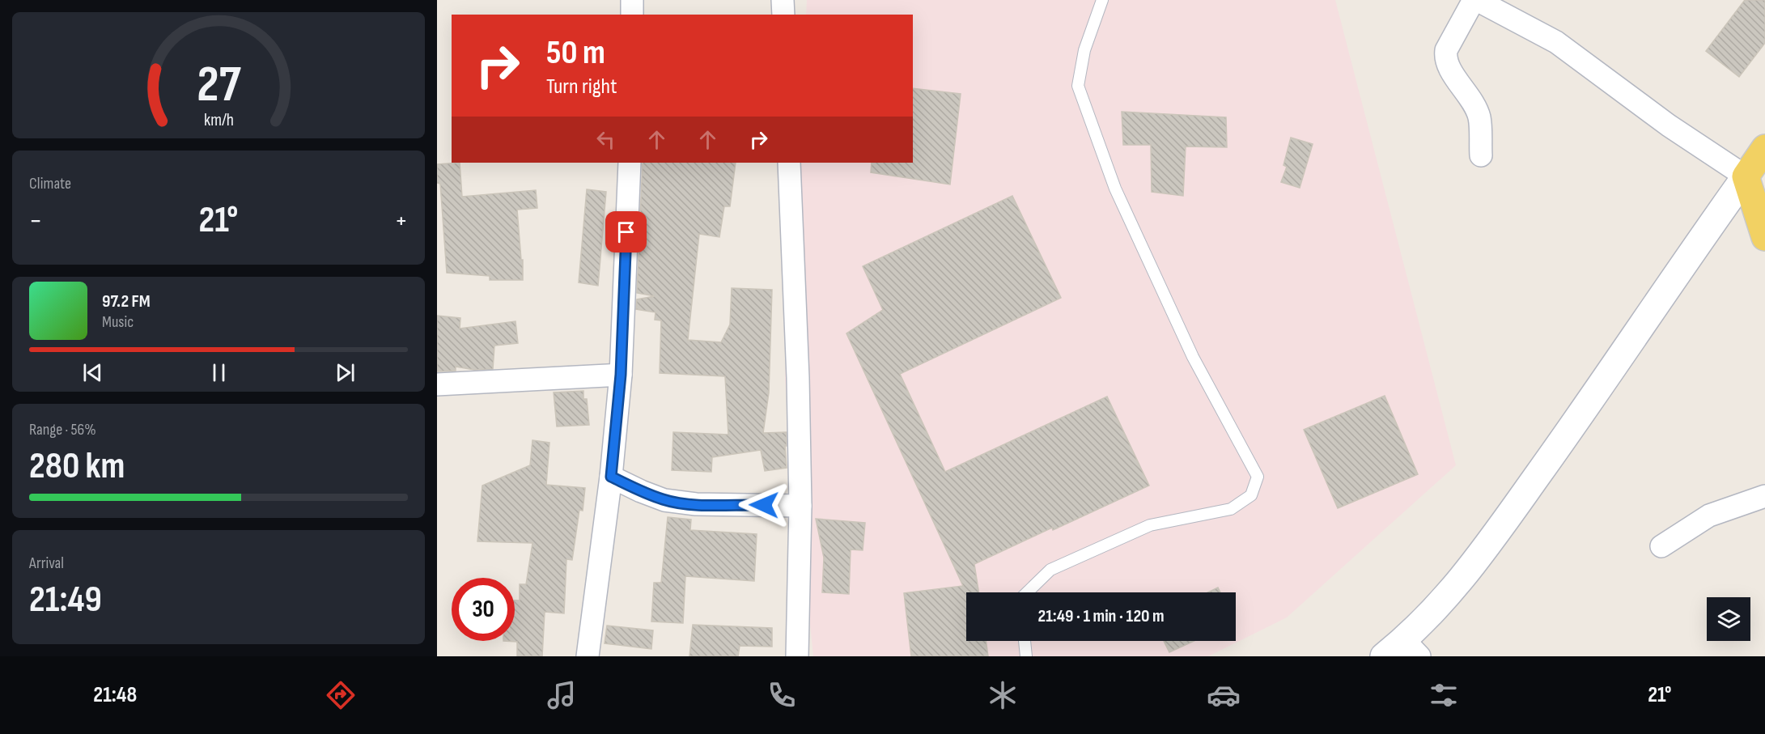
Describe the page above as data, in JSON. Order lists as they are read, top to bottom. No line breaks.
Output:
{"page":{"turn":["50 m","Turn right"],"tile":["Climate",["Range · 56%","280 km"],["Arrival","21:49"]],"heat":["−","21°","+"],"song":["97.2 FM","Music"],"limit":"30","trip":"21:49 · 1 min · 120 m","tabs":["21:48","21°"],"gauge":["27","km/h"]}}
